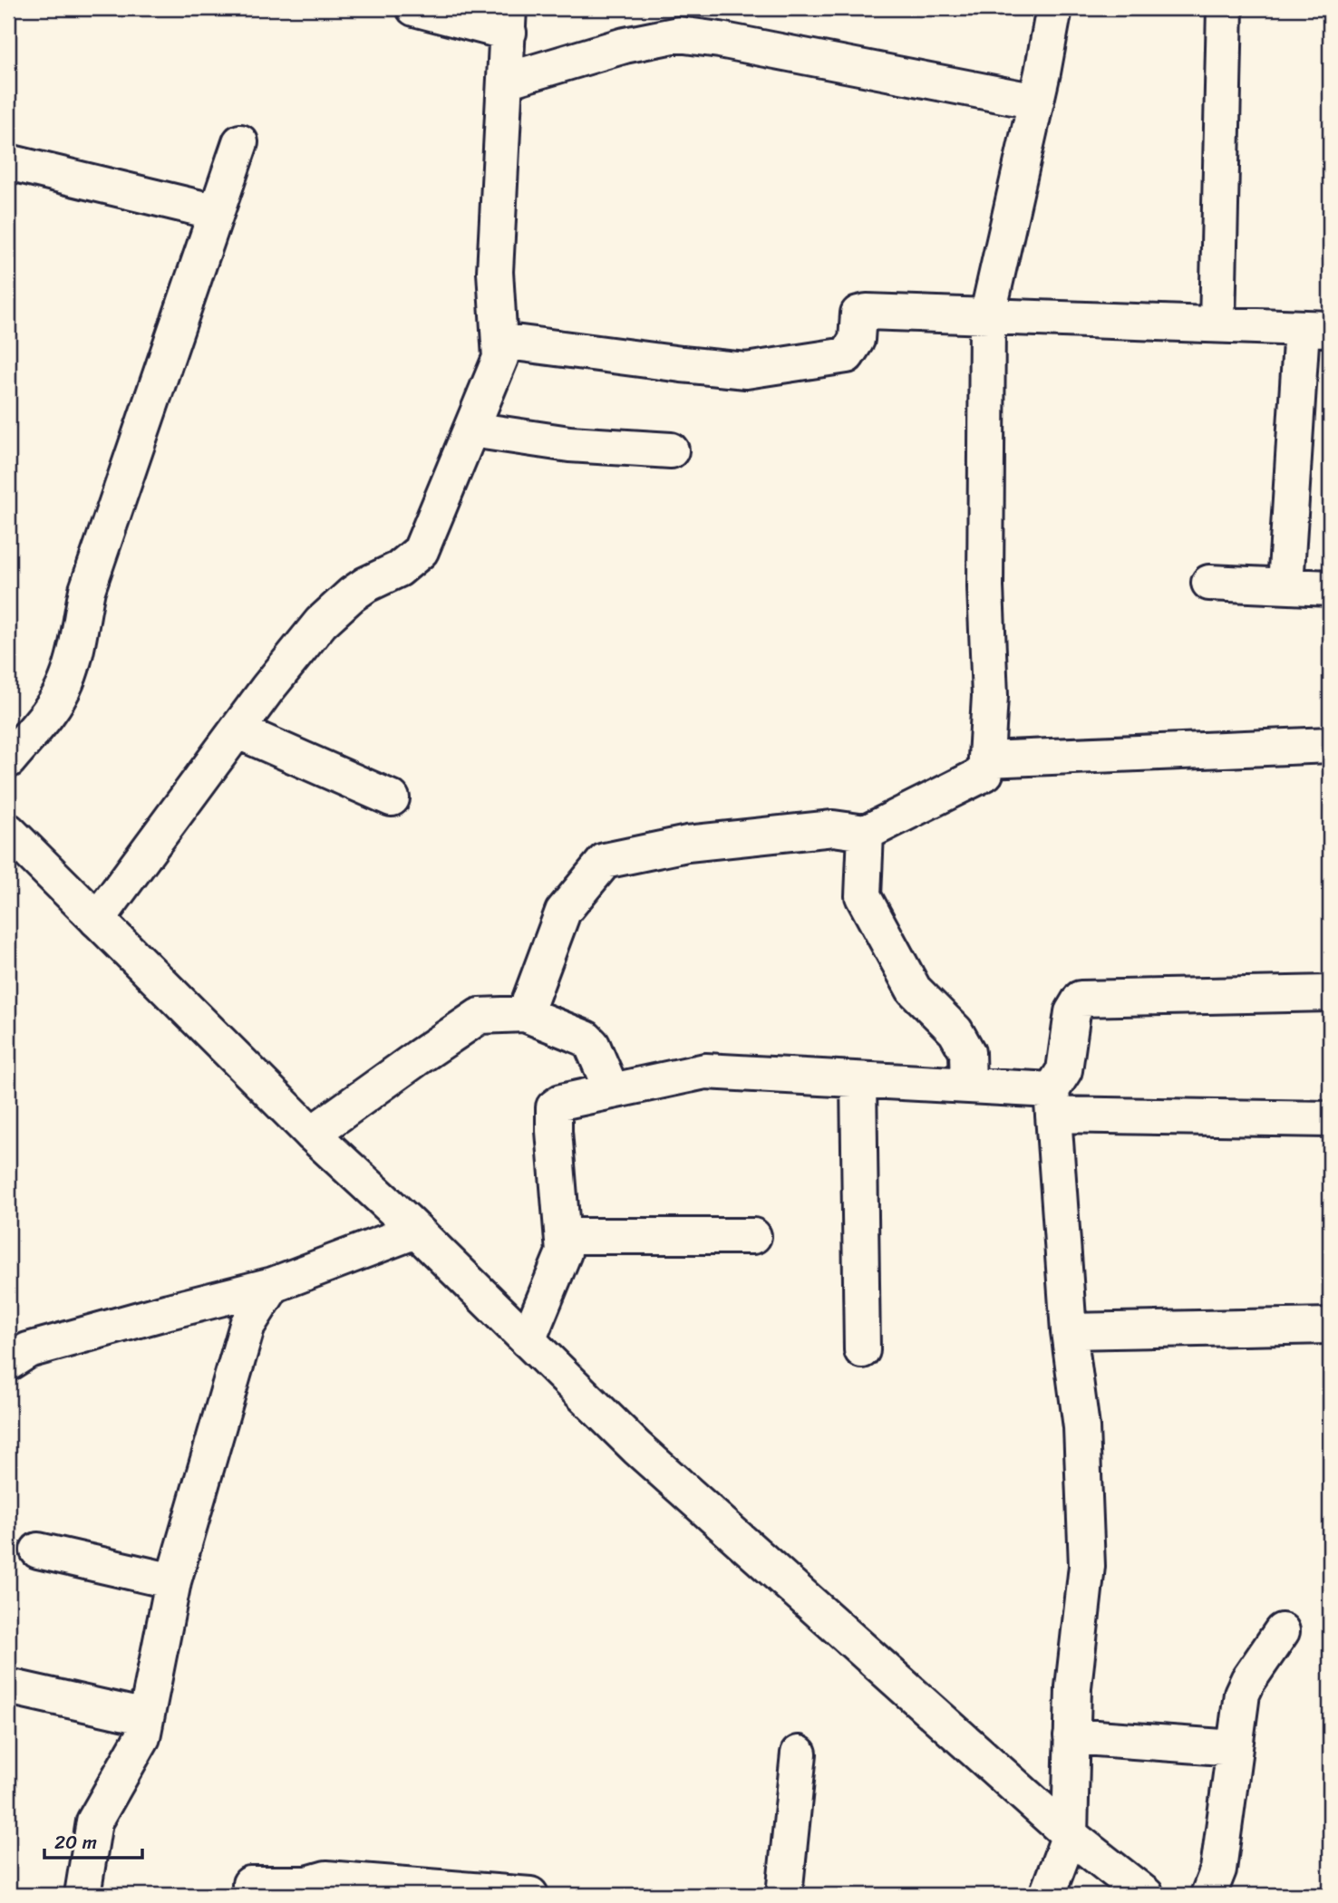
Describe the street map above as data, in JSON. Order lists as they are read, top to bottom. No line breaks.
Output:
{"scale_bar":"20 m"}
